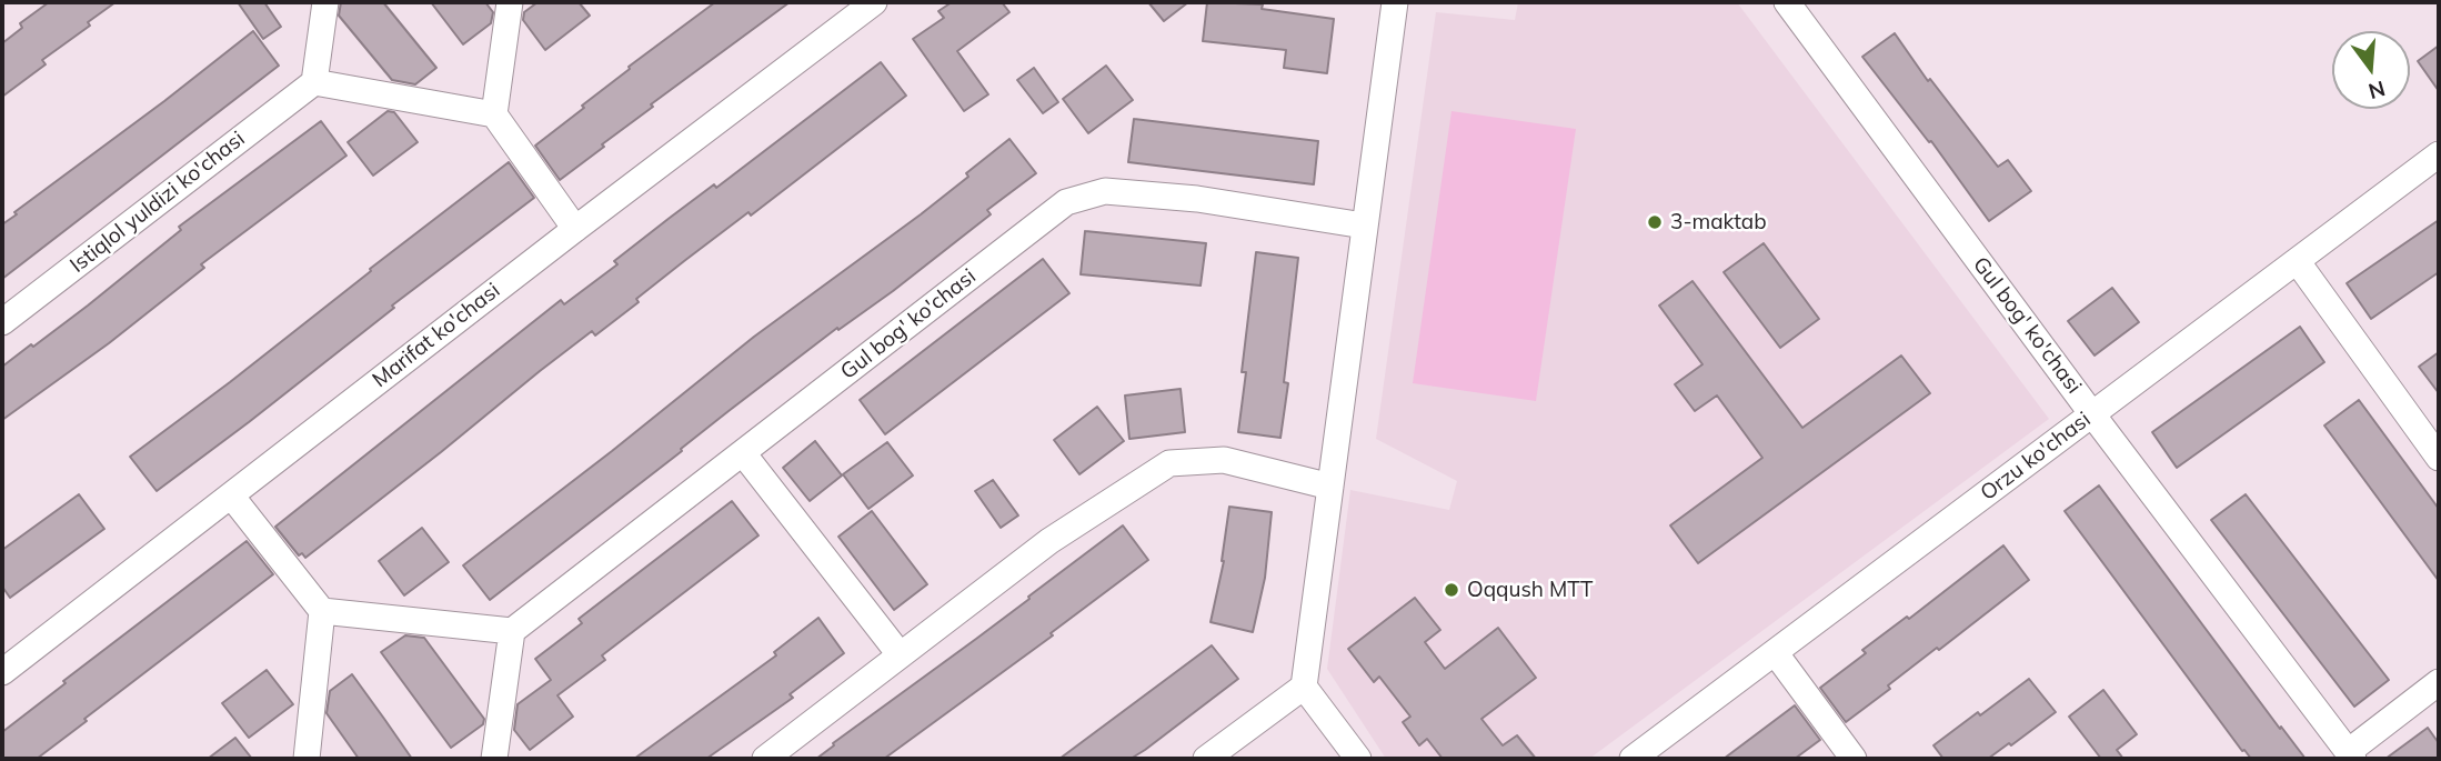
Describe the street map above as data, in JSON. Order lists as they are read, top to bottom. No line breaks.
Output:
{"streets":{"street":["Istiqlol yuldizi ko'chasi","Gul bog' ko'chasi","Marifat ko'chasi","Orzu ko'chasi"]},"crossings":[["Gul bog' ko'chasi","Orzu ko'chasi"]],"places":["3-maktab","Oqqush MTT"],"north":"bottom"}
